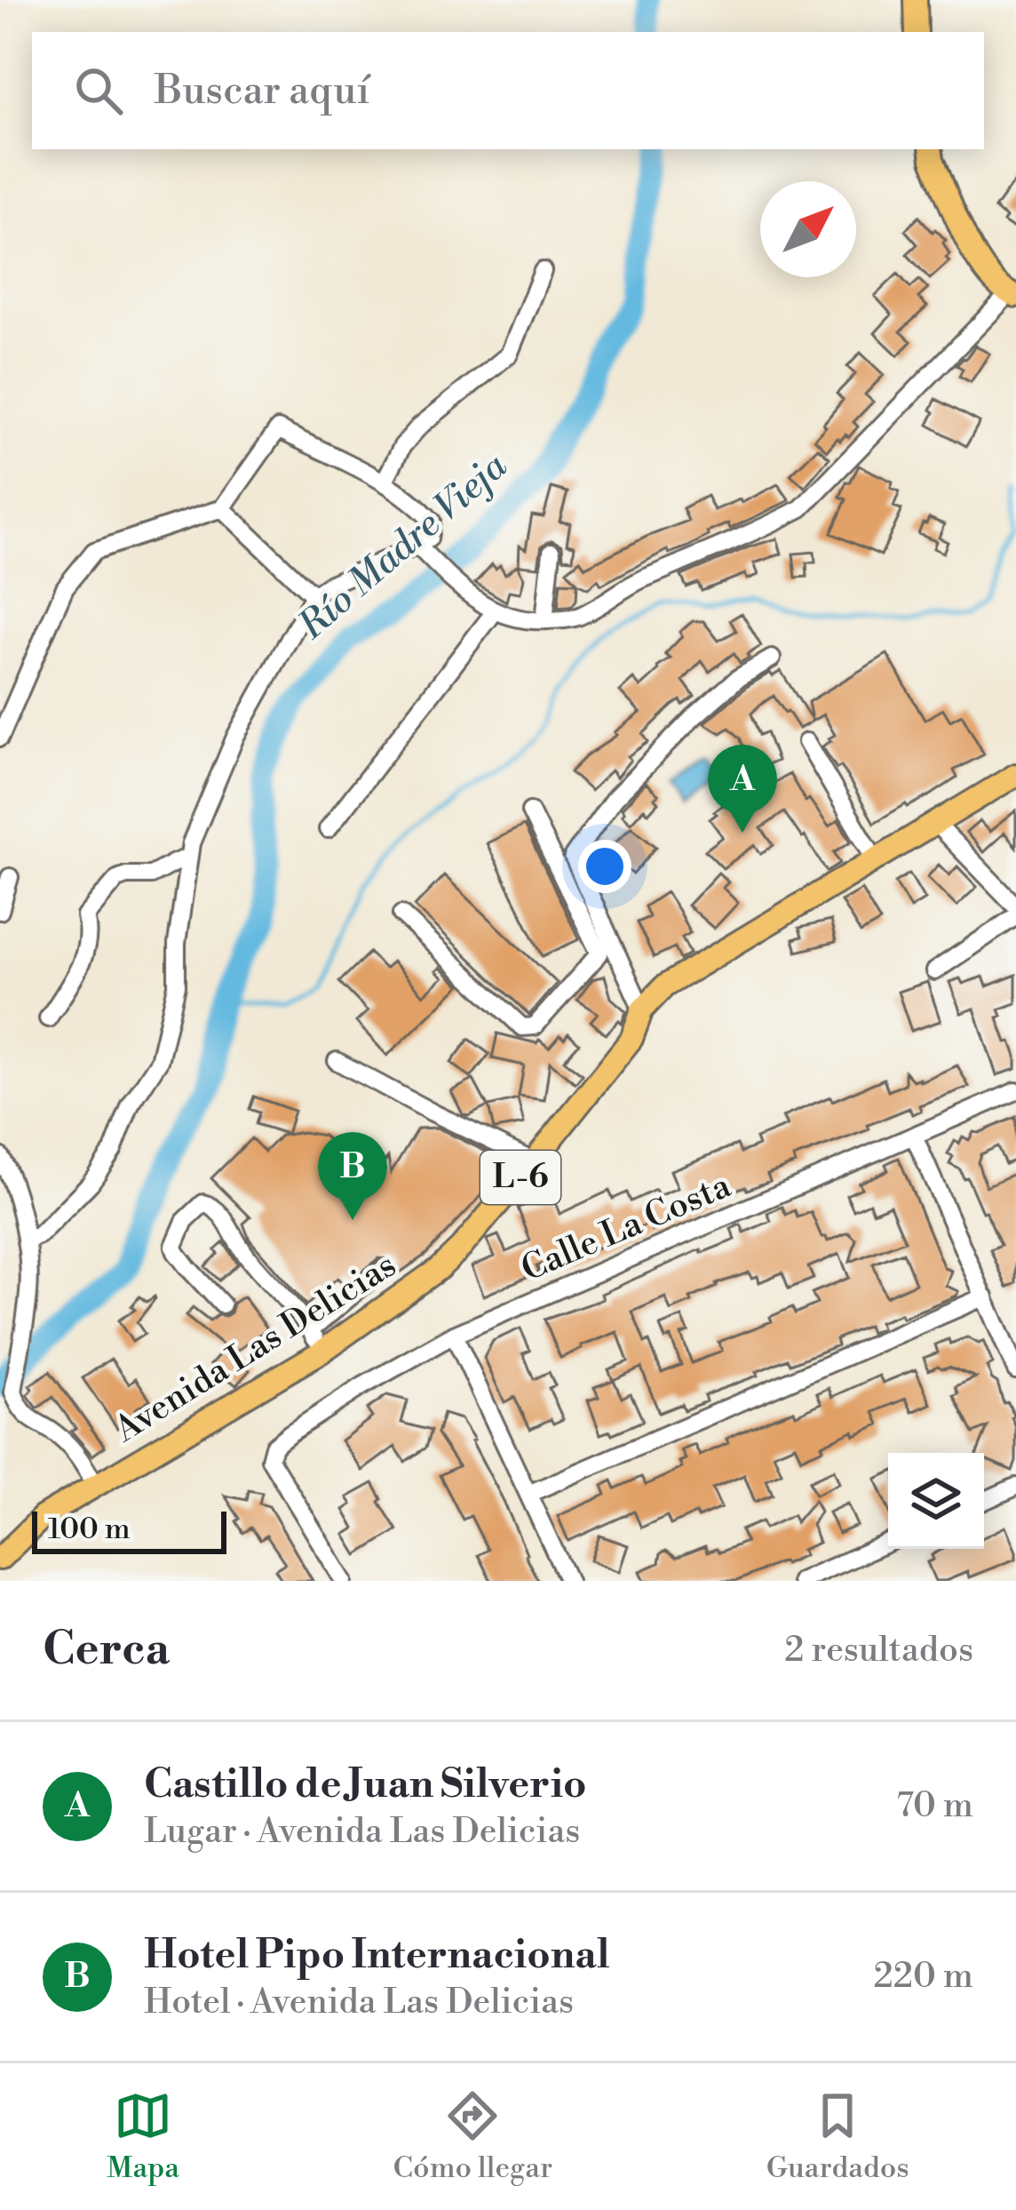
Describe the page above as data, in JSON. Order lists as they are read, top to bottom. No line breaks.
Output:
{"streets":{"main road":["L-6","Avenida Las Delicias"],"street":["Calle La Costa"]},"water":["Río Madre Vieja"],"scale_bar":"100 m","north":"top right","page":{"search":"Buscar aquí","pins":["A","B"],"scale":"100 m","heading":["Cerca","2 resultados"],"list":[{"mark":"A","name":"Castillo de Juan Silverio","note":"Lugar · Avenida Las Delicias","value":"70 m"},{"mark":"B","name":"Hotel Pipo Internacional","note":"Hotel · Avenida Las Delicias","value":"220 m"}],"nav":["Mapa","Cómo llegar","Guardados"]}}
